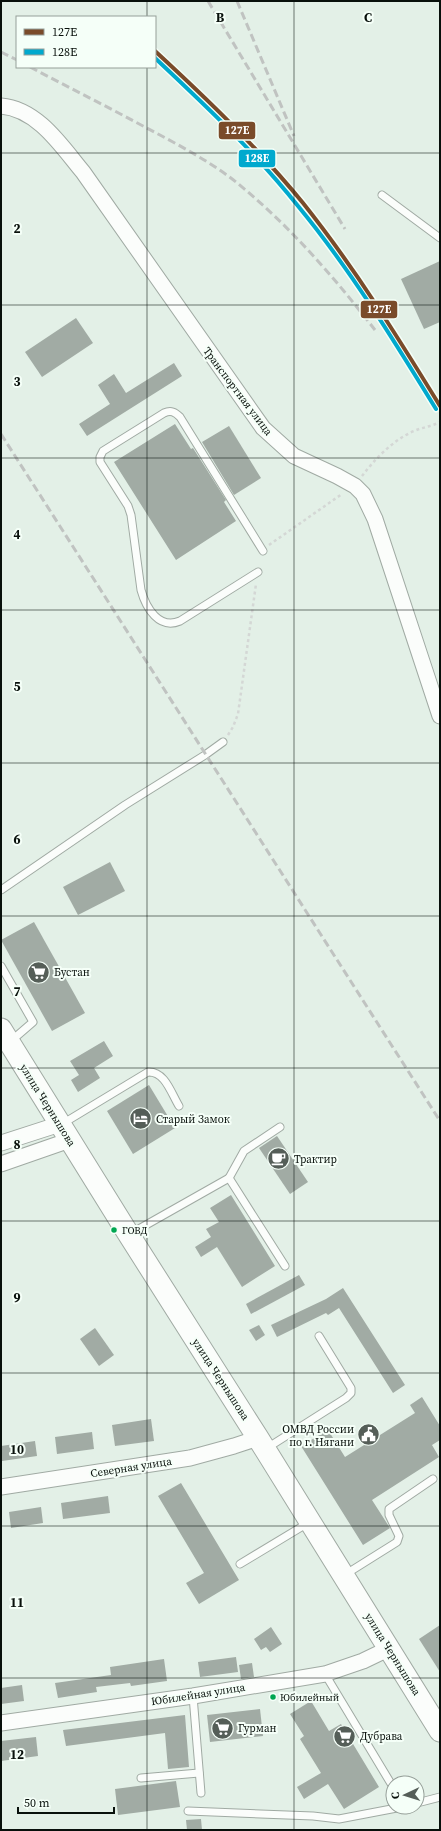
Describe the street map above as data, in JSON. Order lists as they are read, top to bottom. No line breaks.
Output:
{"streets":{"main road":["улица Чернышова"],"street":["Транспортная улица","Северная улица","Юбилейная улица"]},"crossings":[["улица Чернышова","Северная улица"],["улица Чернышова","Юбилейная улица"]],"places":{"supermarket":["Бустан","Гурман","Дубрава"],"hotel":["Старый Замок"],"cafe":["Трактир"],"other":["ГОВД","Юбилейный"],"public building":["ОМВД России по г. Нягани"]},"lines":["transit line 127Е","transit line 128Е"],"legend":["127Е","128Е"],"scale_bar":"50 m","north":"left","grid":{"columns":["B","C"],"rows":["2","3","4","5","6","7","8","9","10","11","12"]}}
